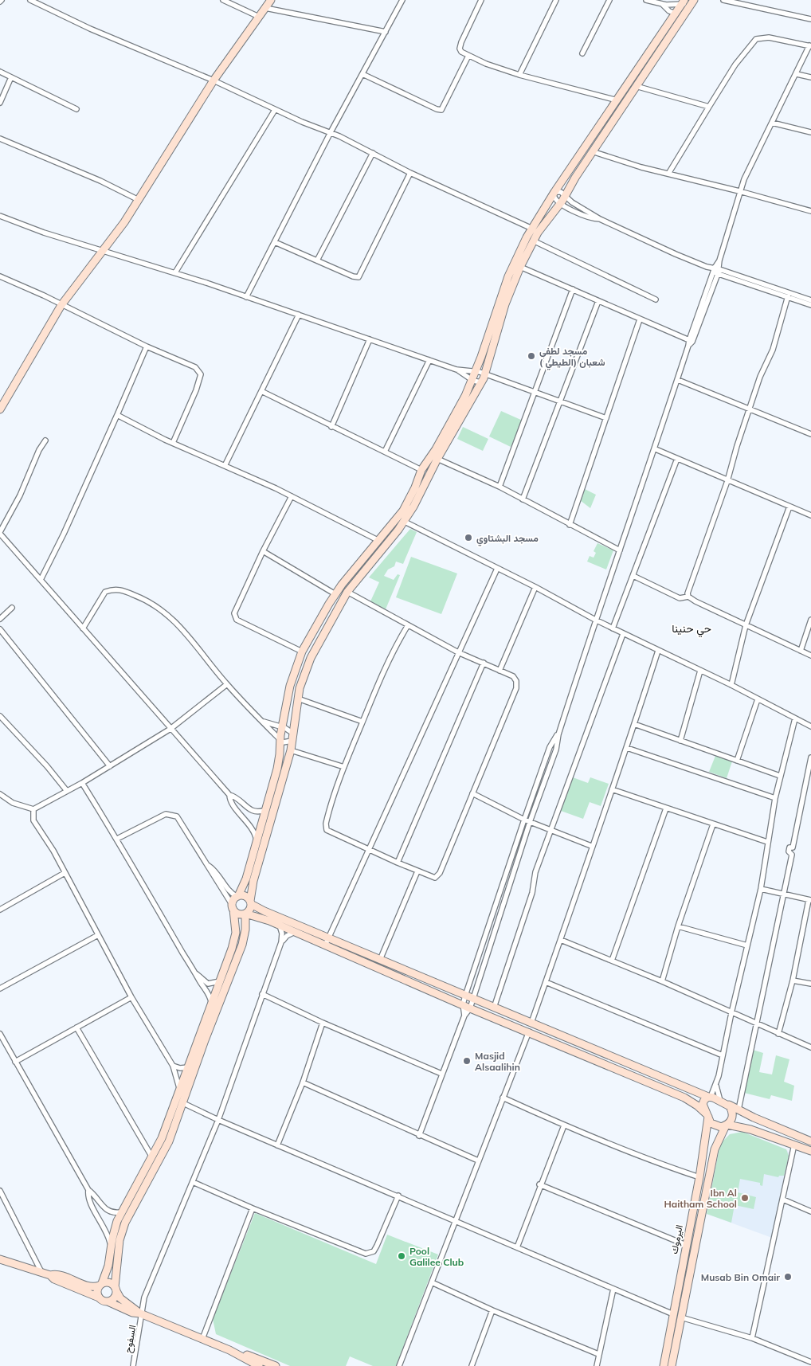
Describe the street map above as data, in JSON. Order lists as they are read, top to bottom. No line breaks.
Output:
{"streets":{"street":["اليرموك","السفوح"]},"districts":["حي حنينا"],"places":["مسجد لطفي شعبان (الطيطي )","مسجد البشتاوي","Masjid Alsaalihin","Ibn Al Haitham School","Pool Galilee Club","Musab Bin Omair"]}
